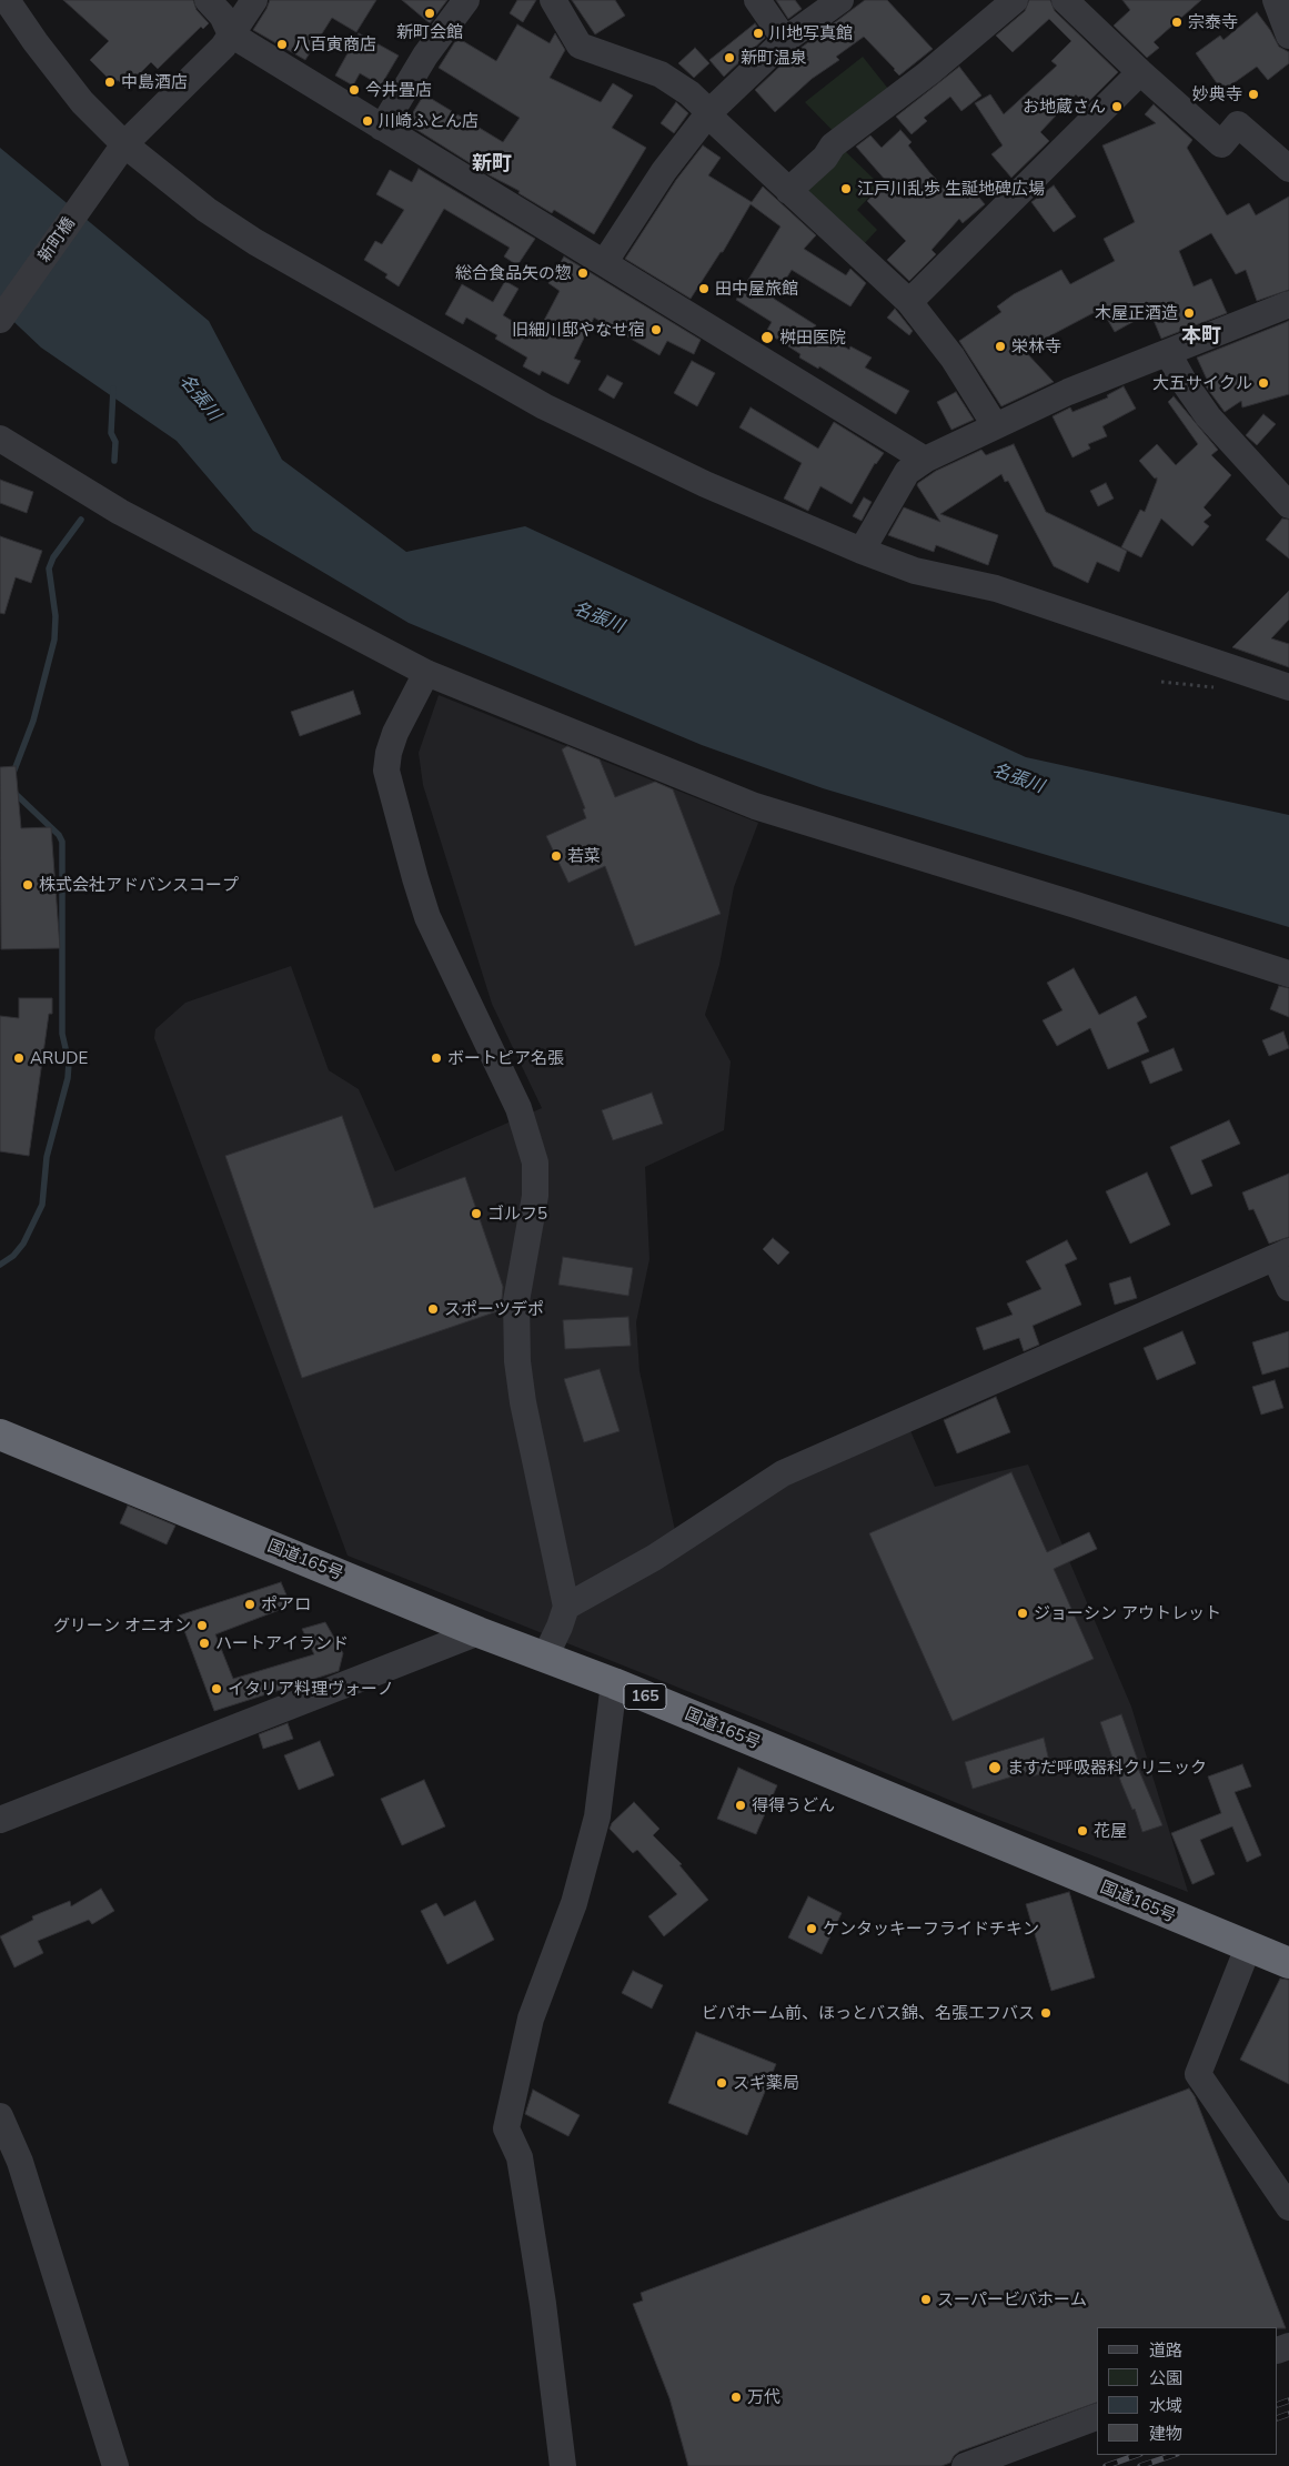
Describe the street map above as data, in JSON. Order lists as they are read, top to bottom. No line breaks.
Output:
{"streets":{"highway":["国道165号","165"],"street":["新町橋"]},"districts":["新町","本町"],"water":["名張川"],"places":["新町会館","宗泰寺","川地写真館","八百寅商店","新町温泉","中島酒店","今井畳店","妙典寺","お地蔵さん","川崎ふとん店","江戸川乱歩 生誕地碑広場","総合食品矢の惣","田中屋旅館","木屋正酒造","旧細川邸やなせ宿","桝田医院","栄林寺","大五サイクル","若菜","株式会社アドバンスコープ","ARUDE","ボートピア名張","ゴルフ5","スポーツデポ","ポアロ","ジョーシン アウトレット","グリーン オニオン","ハートアイランド","イタリア料理ヴォーノ","ますだ呼吸器科クリニック","得得うどん","花屋","ケンタッキーフライドチキン","ビバホーム前、ほっとバス錦、名張エフバス","スギ薬局","スーパービバホーム","万代"],"legend":["道路","公園","水域","建物"]}
